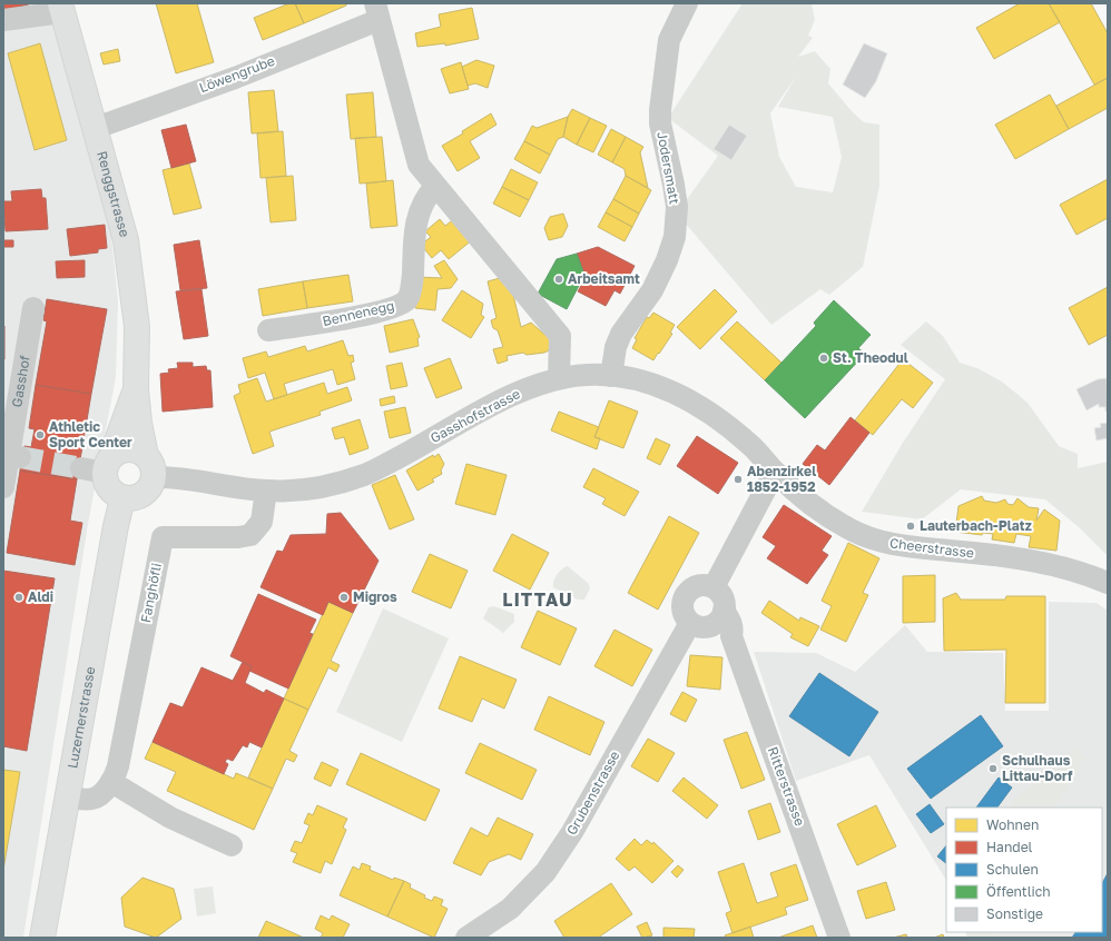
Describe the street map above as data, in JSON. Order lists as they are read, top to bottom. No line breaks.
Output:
{"streets":{"main road":["Renggstrasse","Luzernerstrasse"],"street":["Löwengrube","Jodersmatt","Bennenegg","Gasshof","Gasshofstrasse","Cheerstrasse","Fanghöfli","Ritterstrasse","Grubenstrasse"]},"crossings":[["Löwengrube","Renggstrasse"],["Jodersmatt","Gasshofstrasse"],["Renggstrasse","Gasshofstrasse"],["Renggstrasse","Luzernerstrasse"],["Gasshofstrasse","Cheerstrasse"],["Gasshofstrasse","Fanghöfli"],["Gasshofstrasse","Luzernerstrasse"],["Fanghöfli","Luzernerstrasse"],["Ritterstrasse","Grubenstrasse"]],"districts":["LITTAU"],"places":["Arbeitsamt","St. Theodul","Athletic Sport Center","Abenzirkel 1852-1952","Lauterbach-Platz","Aldi","Migros","Schulhaus Littau-Dorf"],"legend":["Wohnen","Handel","Schulen","Öffentlich","Sonstige"]}
